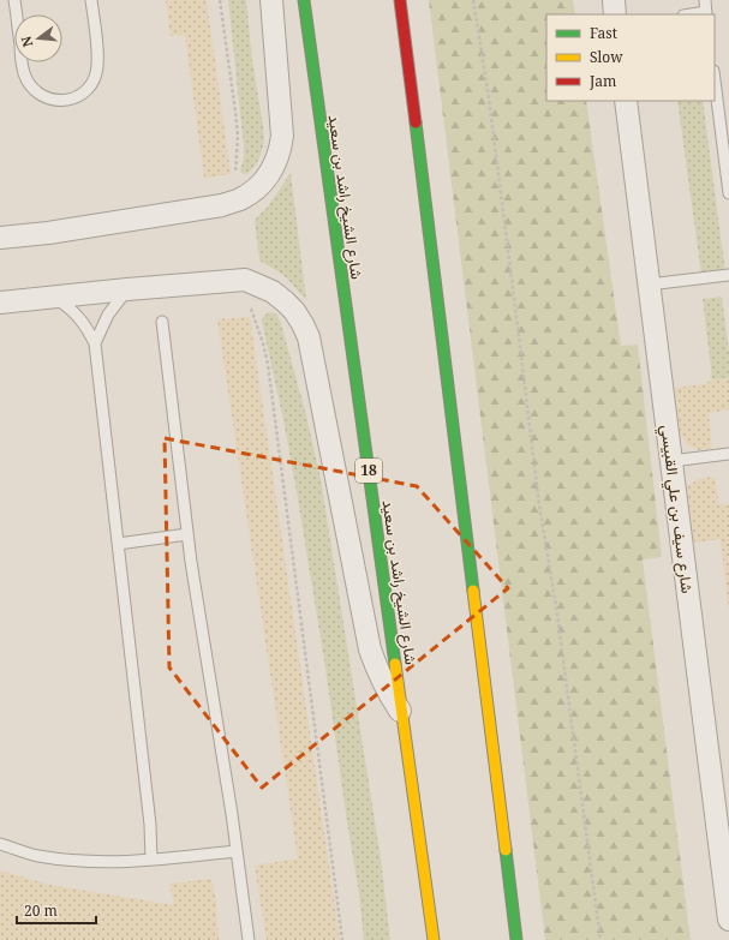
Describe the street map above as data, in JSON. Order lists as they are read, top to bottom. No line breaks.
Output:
{"streets":{"main road":["شارع الشيخ راشد بن سعيد","18"],"street":["شارع سيف بن علي القبيسي"]},"legend":["Fast","Slow","Jam"],"scale_bar":"20 m","north":"left"}
